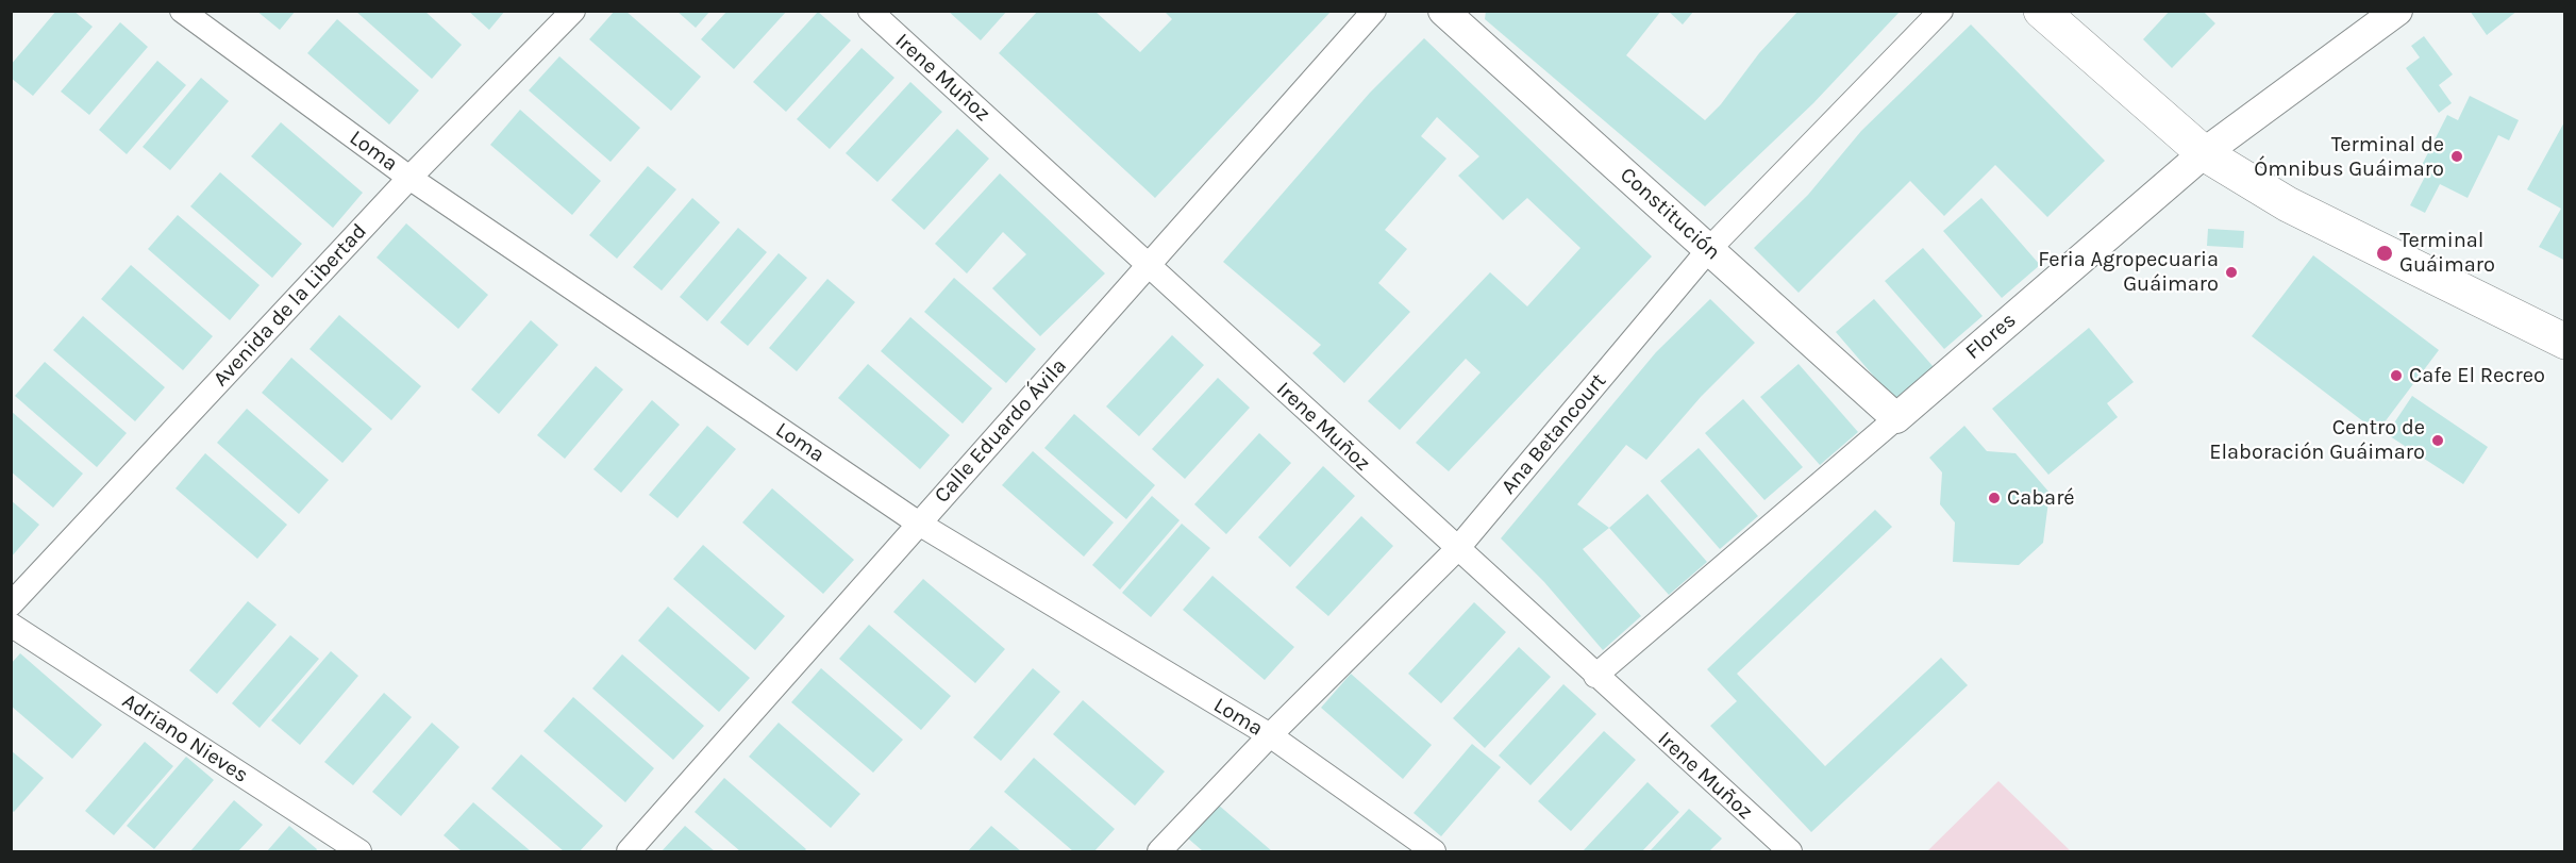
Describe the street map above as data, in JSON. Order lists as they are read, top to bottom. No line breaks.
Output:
{"streets":{"street":["Irene Muñoz","Loma","Constitución","Avenida de la Libertad","Flores","Calle Eduardo Ávila","Ana Betancourt","Adriano Nieves"]},"crossings":[["Irene Muñoz","Flores"],["Irene Muñoz","Calle Eduardo Ávila"],["Irene Muñoz","Ana Betancourt"],["Loma","Avenida de la Libertad"],["Loma","Calle Eduardo Ávila"],["Loma","Ana Betancourt"],["Constitución","Flores"],["Constitución","Ana Betancourt"]],"places":["Terminal de Ómnibus Guáimaro","Terminal Guáimaro","Feria Agropecuaria Guáimaro","Cafe El Recreo","Centro de Elaboración Guáimaro","Cabaré"]}
